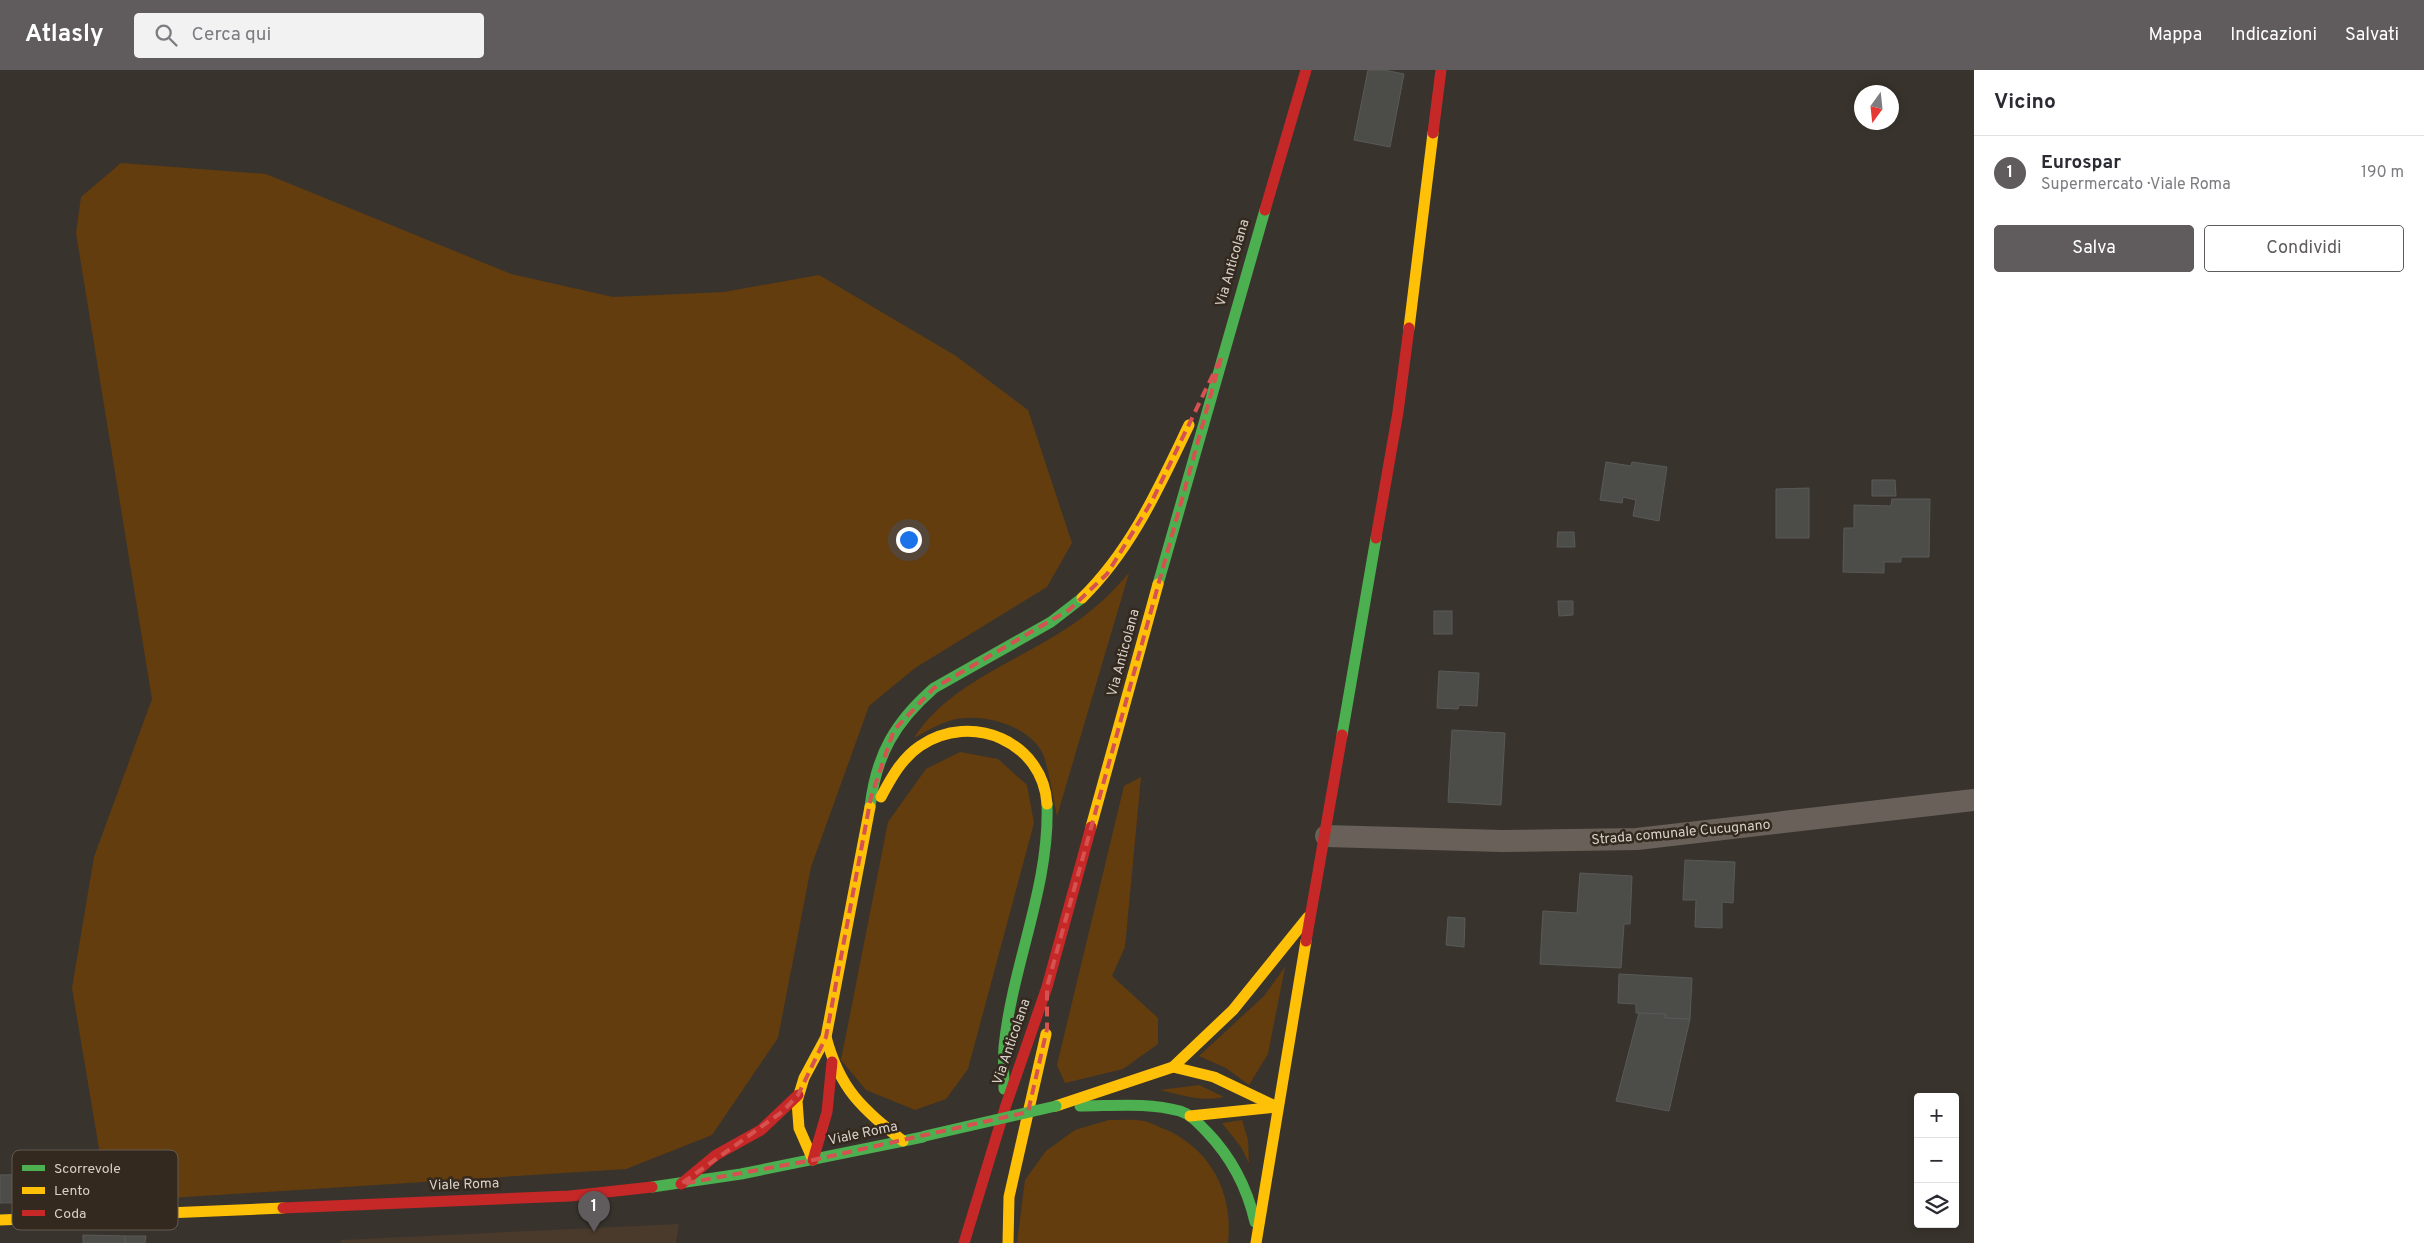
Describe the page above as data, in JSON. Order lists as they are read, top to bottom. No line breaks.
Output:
{"streets":{"main road":["Via Anticolana","Viale Roma"],"street":["Strada comunale Cucugnano"]},"legend":["Scorrevole","Lento","Coda"],"north":"bottom","page":{"header":"Atlasly","search":"Cerca qui","nav":["Mappa","Indicazioni","Salvati"],"heading":"Vicino","list":[{"mark":"1","name":"Eurospar","note":"Supermercato · Viale Roma","value":"190 m"}],"buttons":["Salva","Condividi"],"map_buttons":["+","−"],"pins":"1"}}
